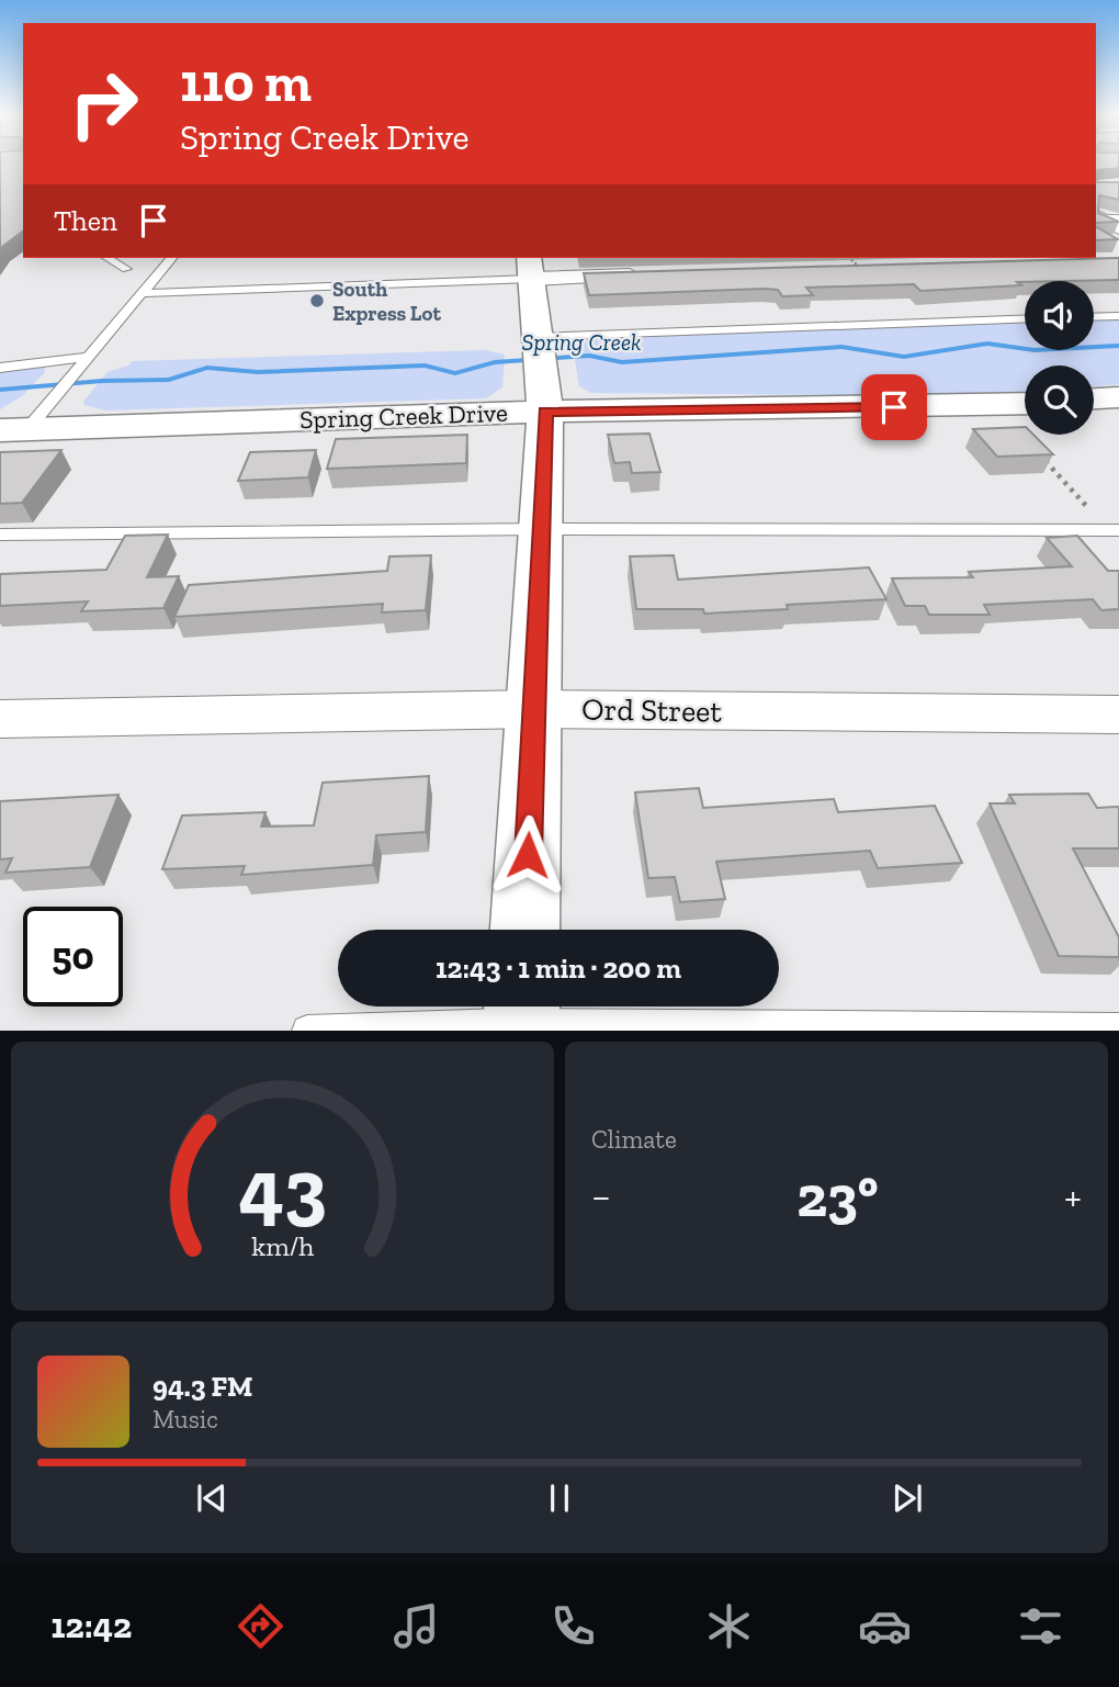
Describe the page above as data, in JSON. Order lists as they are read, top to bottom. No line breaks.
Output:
{"streets":{"main road":["Spring Creek Drive"],"street":["Ord Street"]},"water":["Spring Creek"],"places":["South Express Lot"],"page":{"turn":["110 m","Spring Creek Drive"],"then":"Then","limit":"50","trip":"12:43 · 1 min · 200 m","tile":"Climate","heat":["−","23°","+"],"song":["94.3 FM","Music"],"tabs":"12:42","gauge":["43","km/h"]}}
